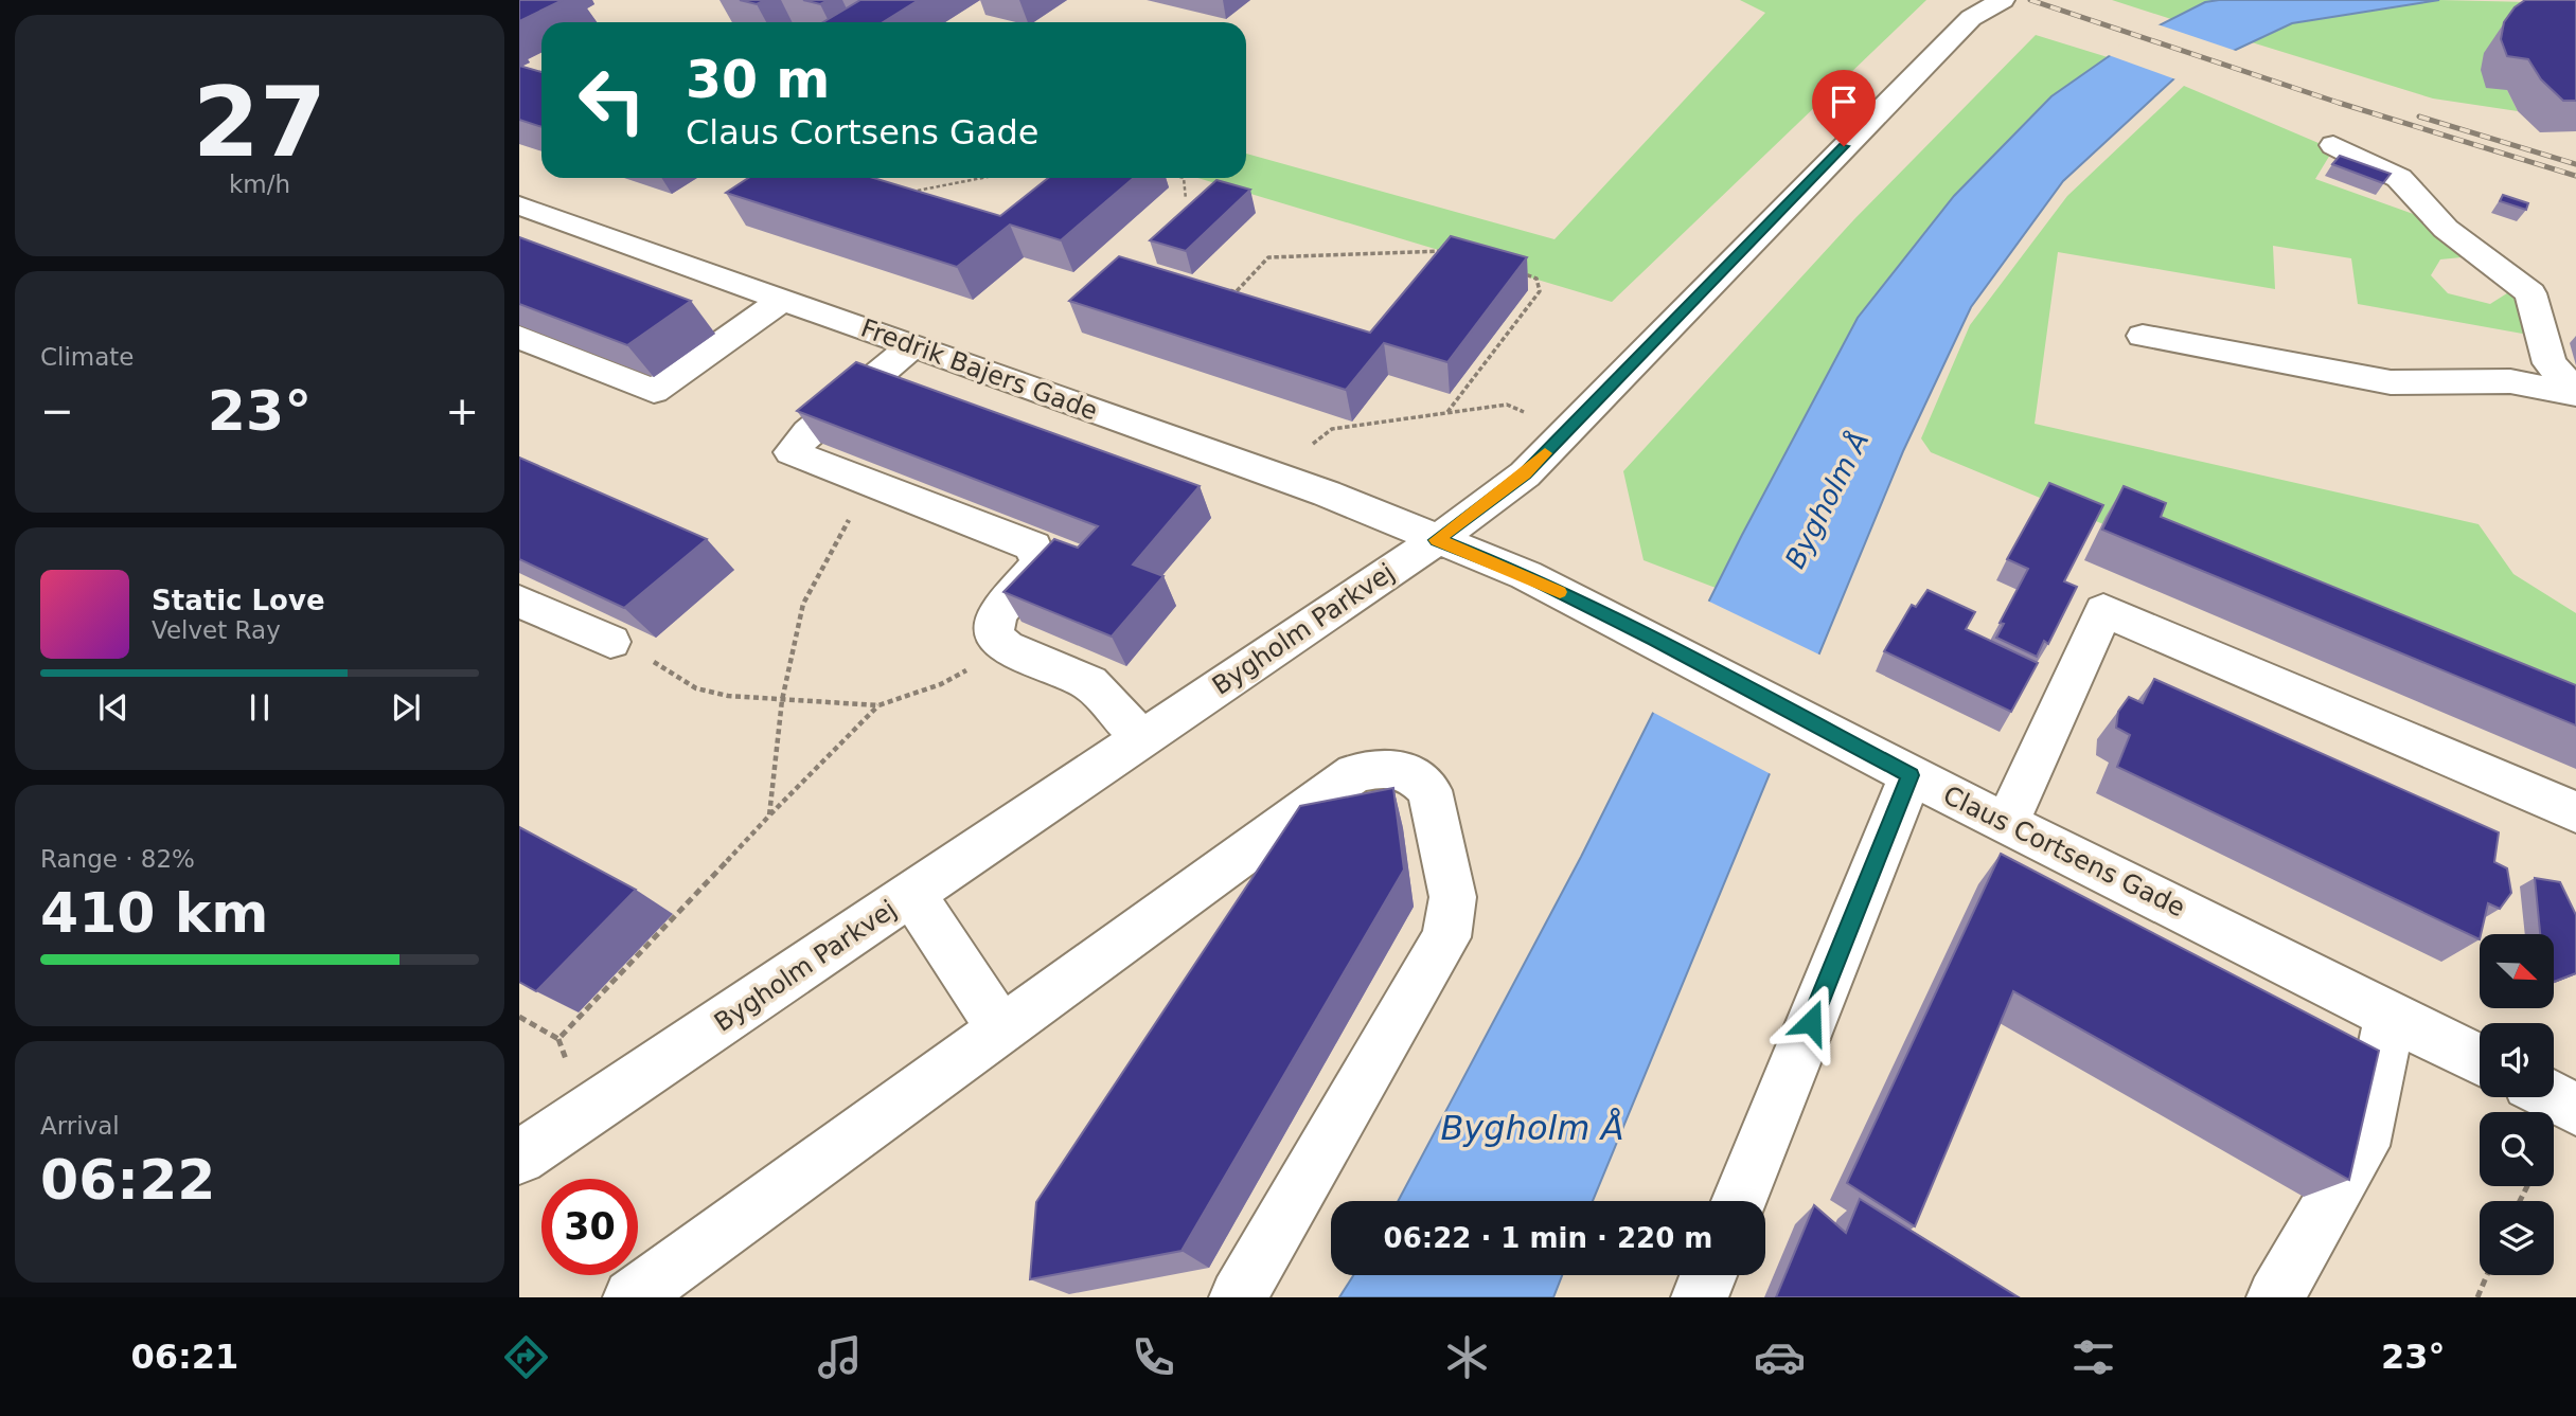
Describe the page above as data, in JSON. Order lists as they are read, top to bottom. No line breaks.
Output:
{"streets":{"street":["Fredrik Bajers Gade","Bygholm Parkvej","Claus Cortsens Gade"]},"crossings":[["Fredrik Bajers Gade","Bygholm Parkvej"],["Fredrik Bajers Gade","Claus Cortsens Gade"],["Bygholm Parkvej","Claus Cortsens Gade"]],"water":["Bygholm Å"],"north":"bottom right","page":{"tile":[["27","km/h"],"Climate",["Range · 82%","410 km"],["Arrival","06:22"]],"turn":["30 m","Claus Cortsens Gade"],"heat":["−","23°","+"],"song":["Static Love","Velvet Ray"],"limit":"30","trip":"06:22 · 1 min · 220 m","tabs":["06:21","23°"]}}
